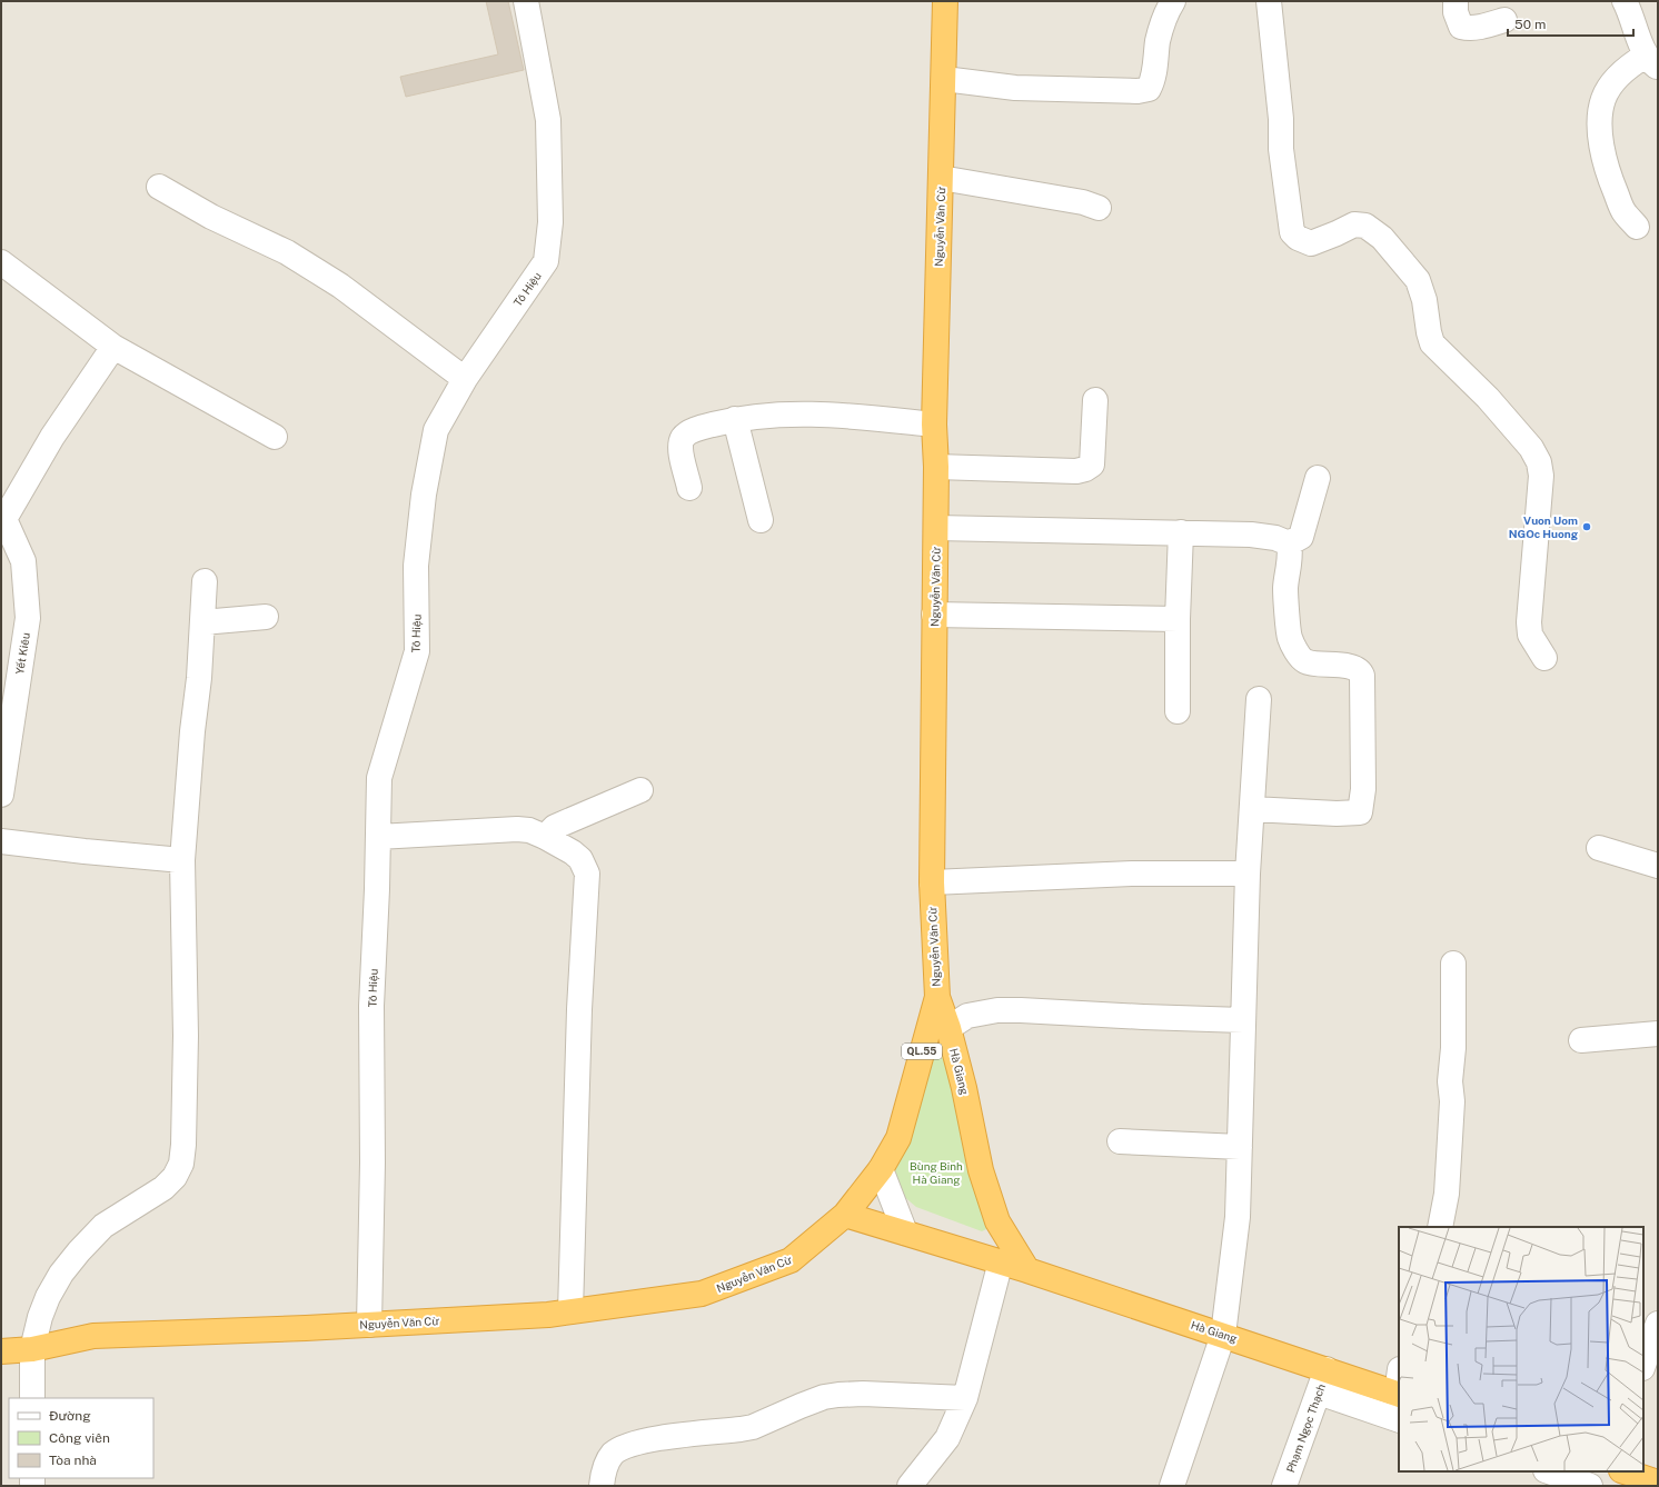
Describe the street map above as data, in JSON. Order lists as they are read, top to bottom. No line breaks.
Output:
{"streets":{"highway":["Nguyễn Văn Cừ","QL.55","Hà Giang"],"street":["Tô Hiệu","Yết Kiêu","Phạm Ngọc Thạch"]},"crossings":[["Nguyễn Văn Cừ","Tô Hiệu"],["Nguyễn Văn Cừ","Hà Giang"],["Hà Giang","Phạm Ngọc Thạch"]],"parks":["Bùng Binh Hà Giang"],"places":["Vuon Uom NGOc Huong"],"legend":["Đường","Công viên","Tòa nhà"],"scale_bar":"50 m"}
